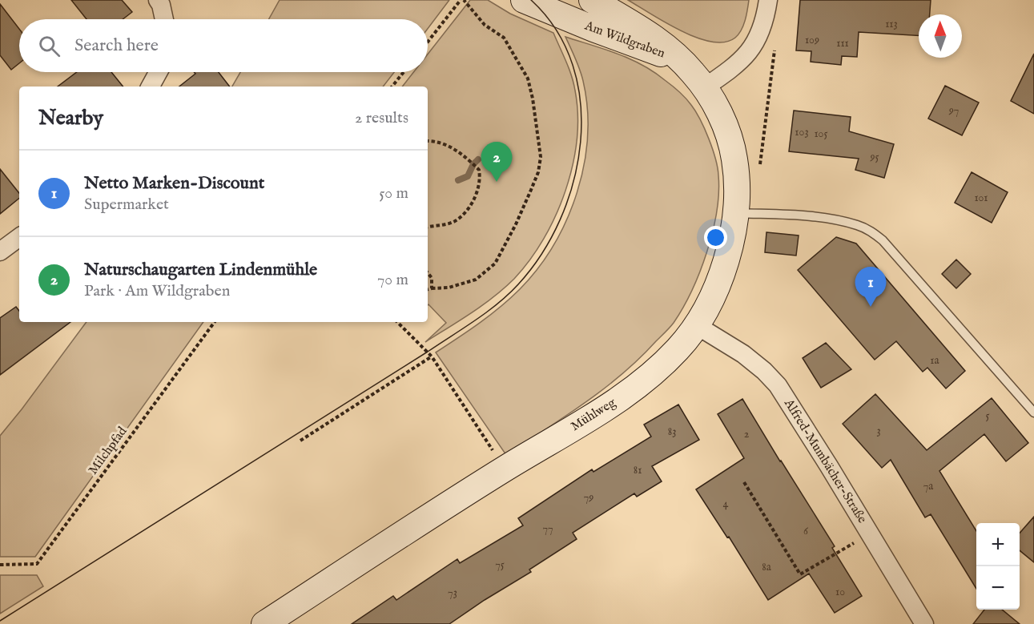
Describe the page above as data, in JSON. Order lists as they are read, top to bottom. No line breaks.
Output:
{"streets":{"street":["Am Wildgraben","Mühlweg","Alfred-Mumbächer-Straße"],"path":["Milchpfad"]},"crossings":[["Am Wildgraben","Mühlweg"],["Mühlweg","Alfred-Mumbächer-Straße"]],"house_numbers":["113","109","111","97","103","105","95","101","1a","5","3","83","2","81","7a","79","4","77","6","75","8a","10","73"],"north":"top","page":{"search":"Search here","heading":["Nearby","2 results"],"pins":["2","1"],"list":[{"mark":"1","name":"Netto Marken-Discount","note":"Supermarket","value":"50 m"},{"mark":"2","name":"Naturschaugarten Lindenmühle","note":"Park · Am Wildgraben","value":"70 m"}],"map_buttons":["+","−"]}}
